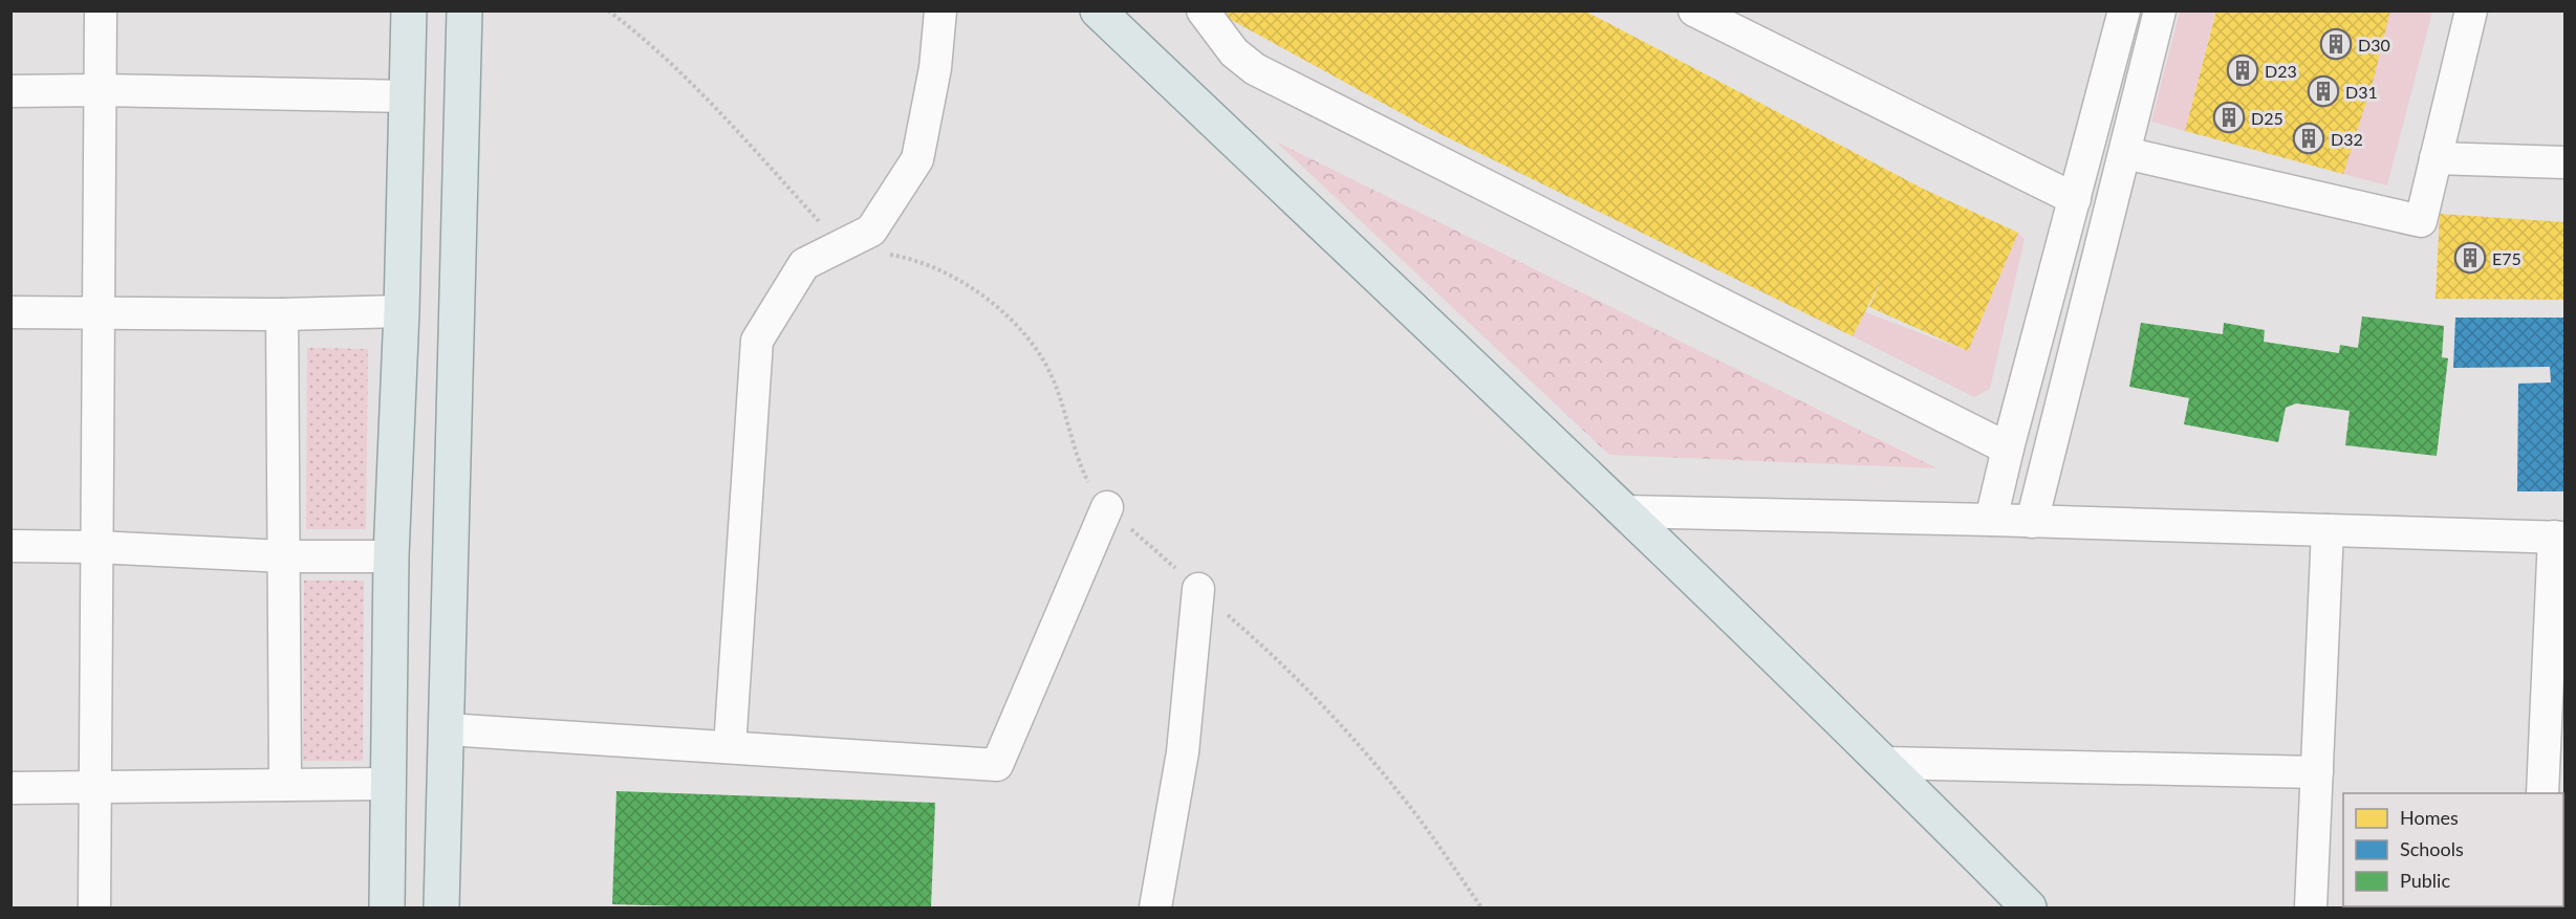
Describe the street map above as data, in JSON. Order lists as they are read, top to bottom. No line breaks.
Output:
{"places":{"building":["D30","D23","D31","D25","D32","E75"]},"legend":["Homes","Schools","Public"]}
